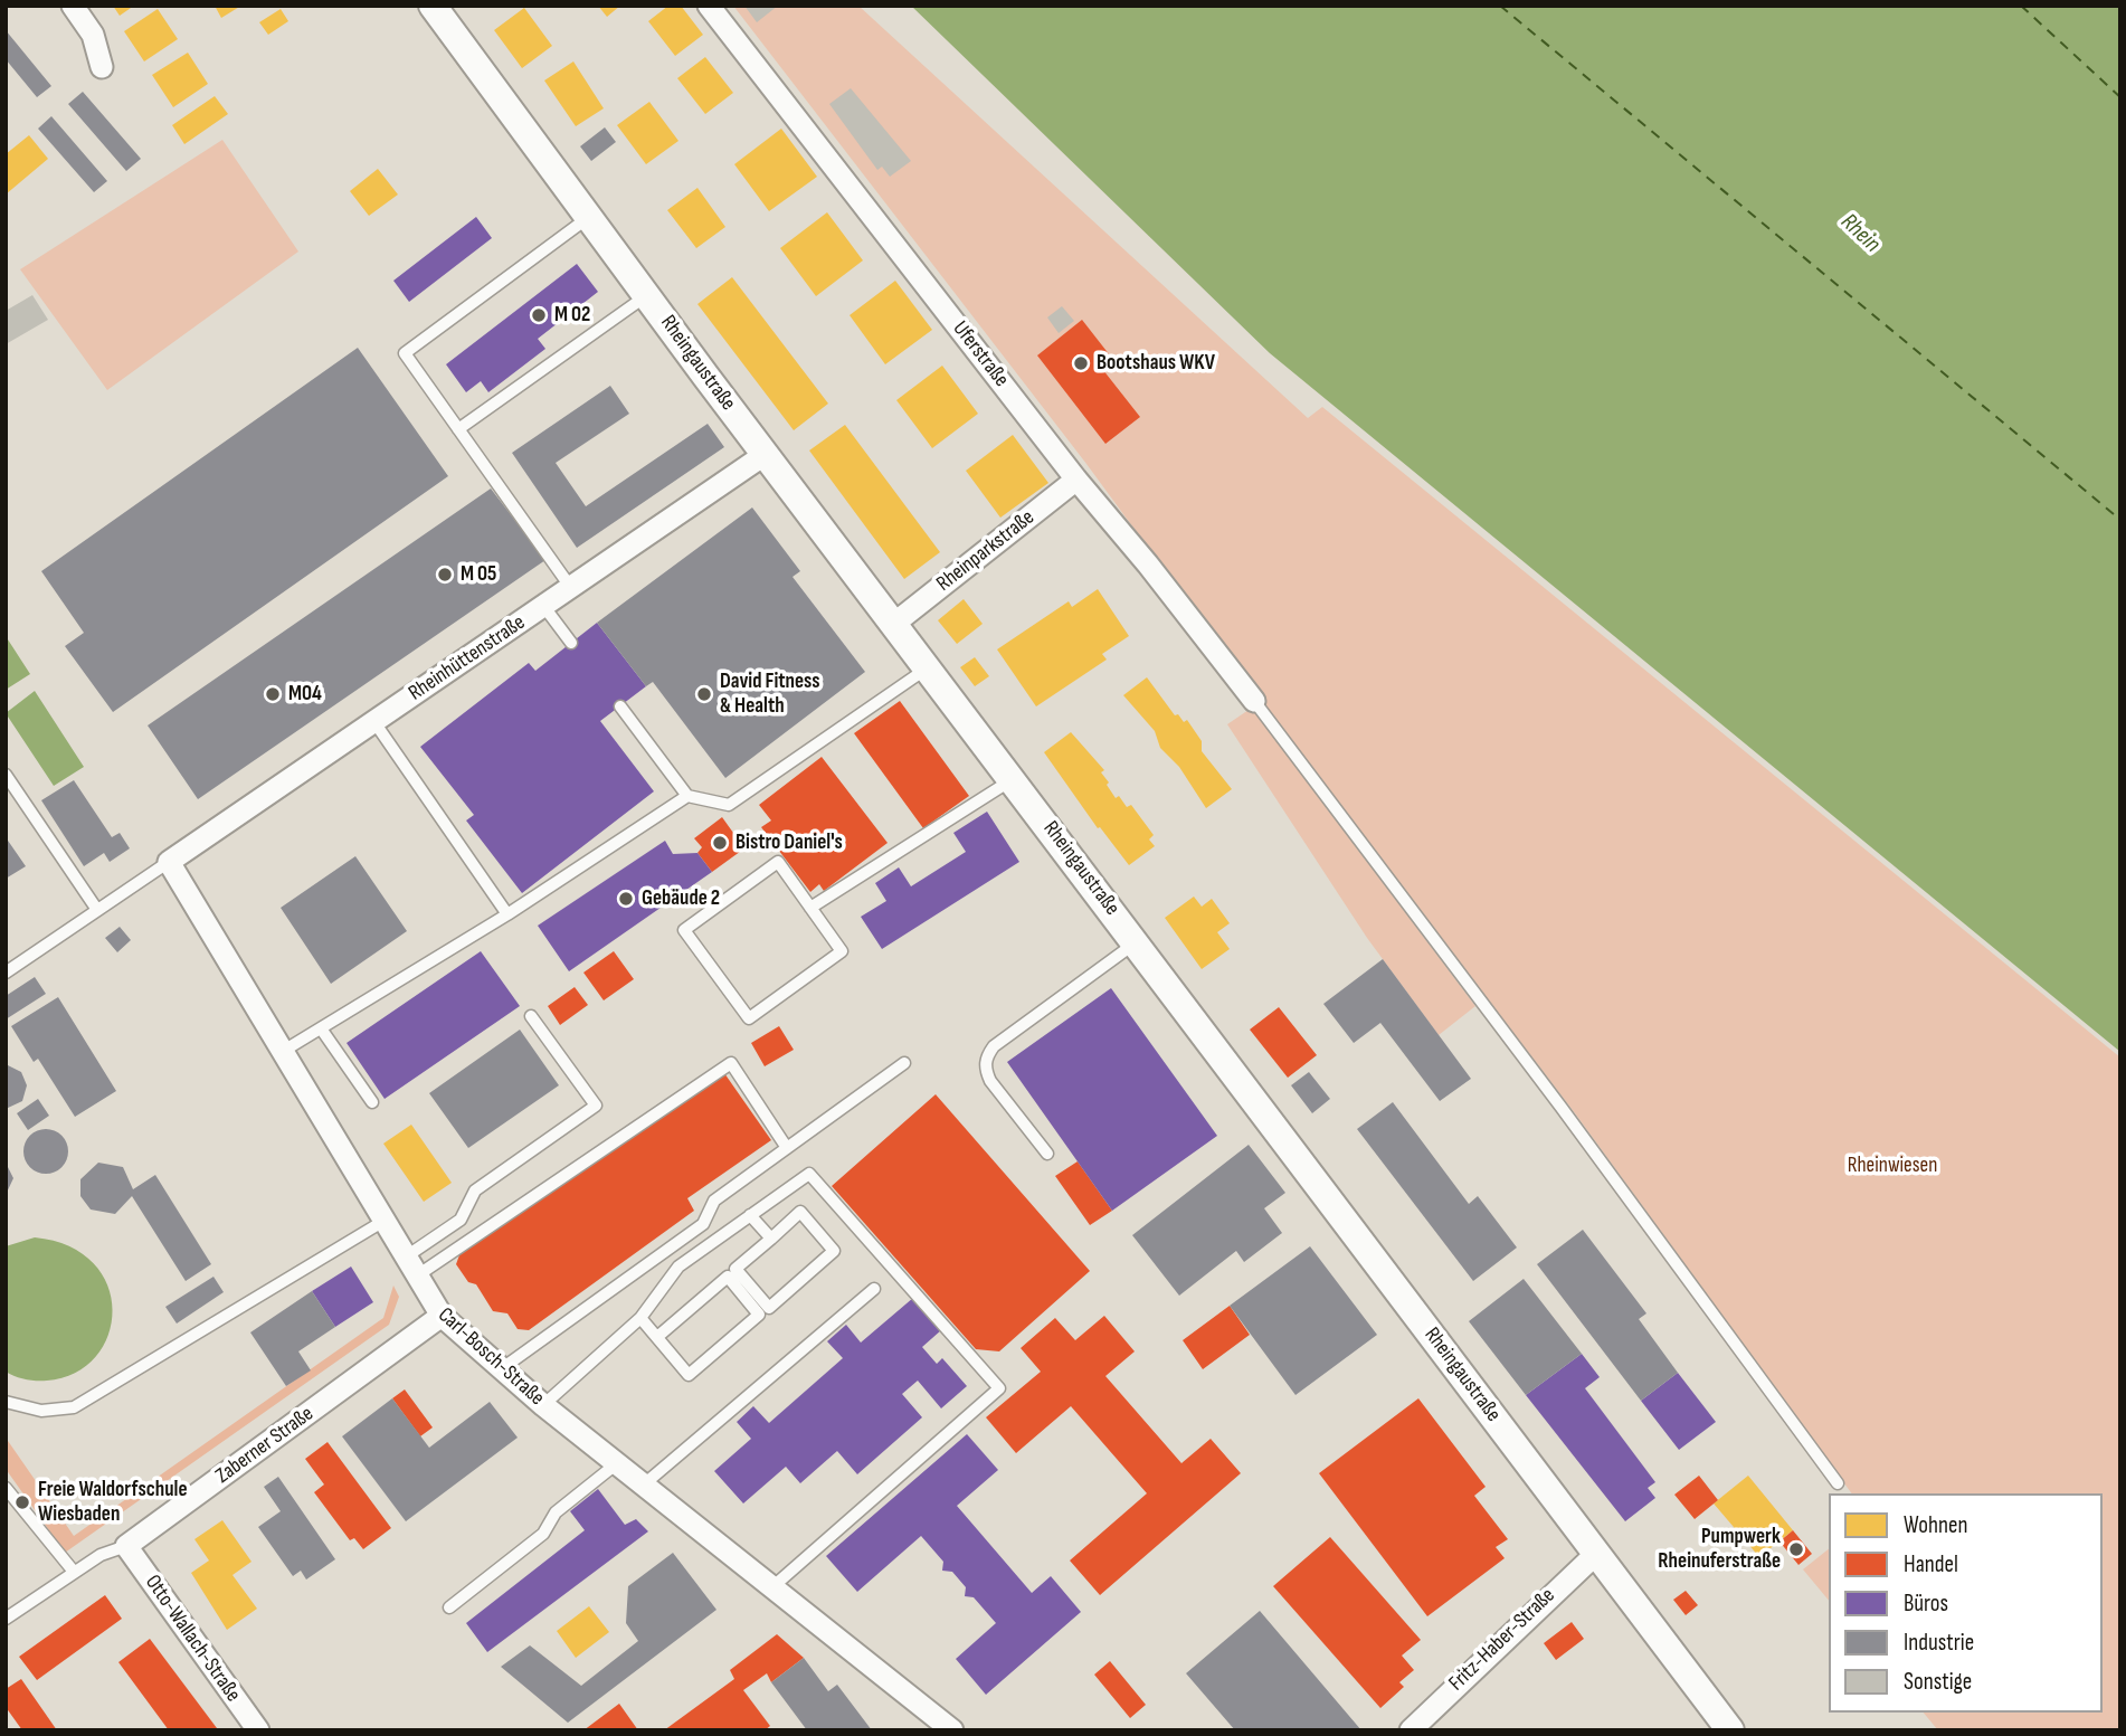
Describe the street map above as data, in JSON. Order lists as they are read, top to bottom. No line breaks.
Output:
{"streets":{"street":["Uferstraße","Rheingaustraße","Rheinparkstraße","Rheinhüttenstraße","Carl-Bosch-Straße","Zaberner Straße","Otto-Wallach-Straße","Fritz-Haber-Straße"]},"crossings":[["Uferstraße","Rheinparkstraße"],["Rheingaustraße","Rheinparkstraße"],["Rheingaustraße","Rheinhüttenstraße"],["Rheingaustraße","Fritz-Haber-Straße"],["Rheinhüttenstraße","Carl-Bosch-Straße"],["Carl-Bosch-Straße","Zaberner Straße"],["Zaberner Straße","Otto-Wallach-Straße"]],"water":["Rhein"],"parks":["Rheinwiesen"],"places":["M 02","Bootshaus WKV","M 05","M04","David Fitness & Health","Bistro Daniel's","Gebäude 2","Freie Waldorfschule Wiesbaden","Pumpwerk Rheinuferstraße"],"legend":["Wohnen","Handel","Büros","Industrie","Sonstige"]}
